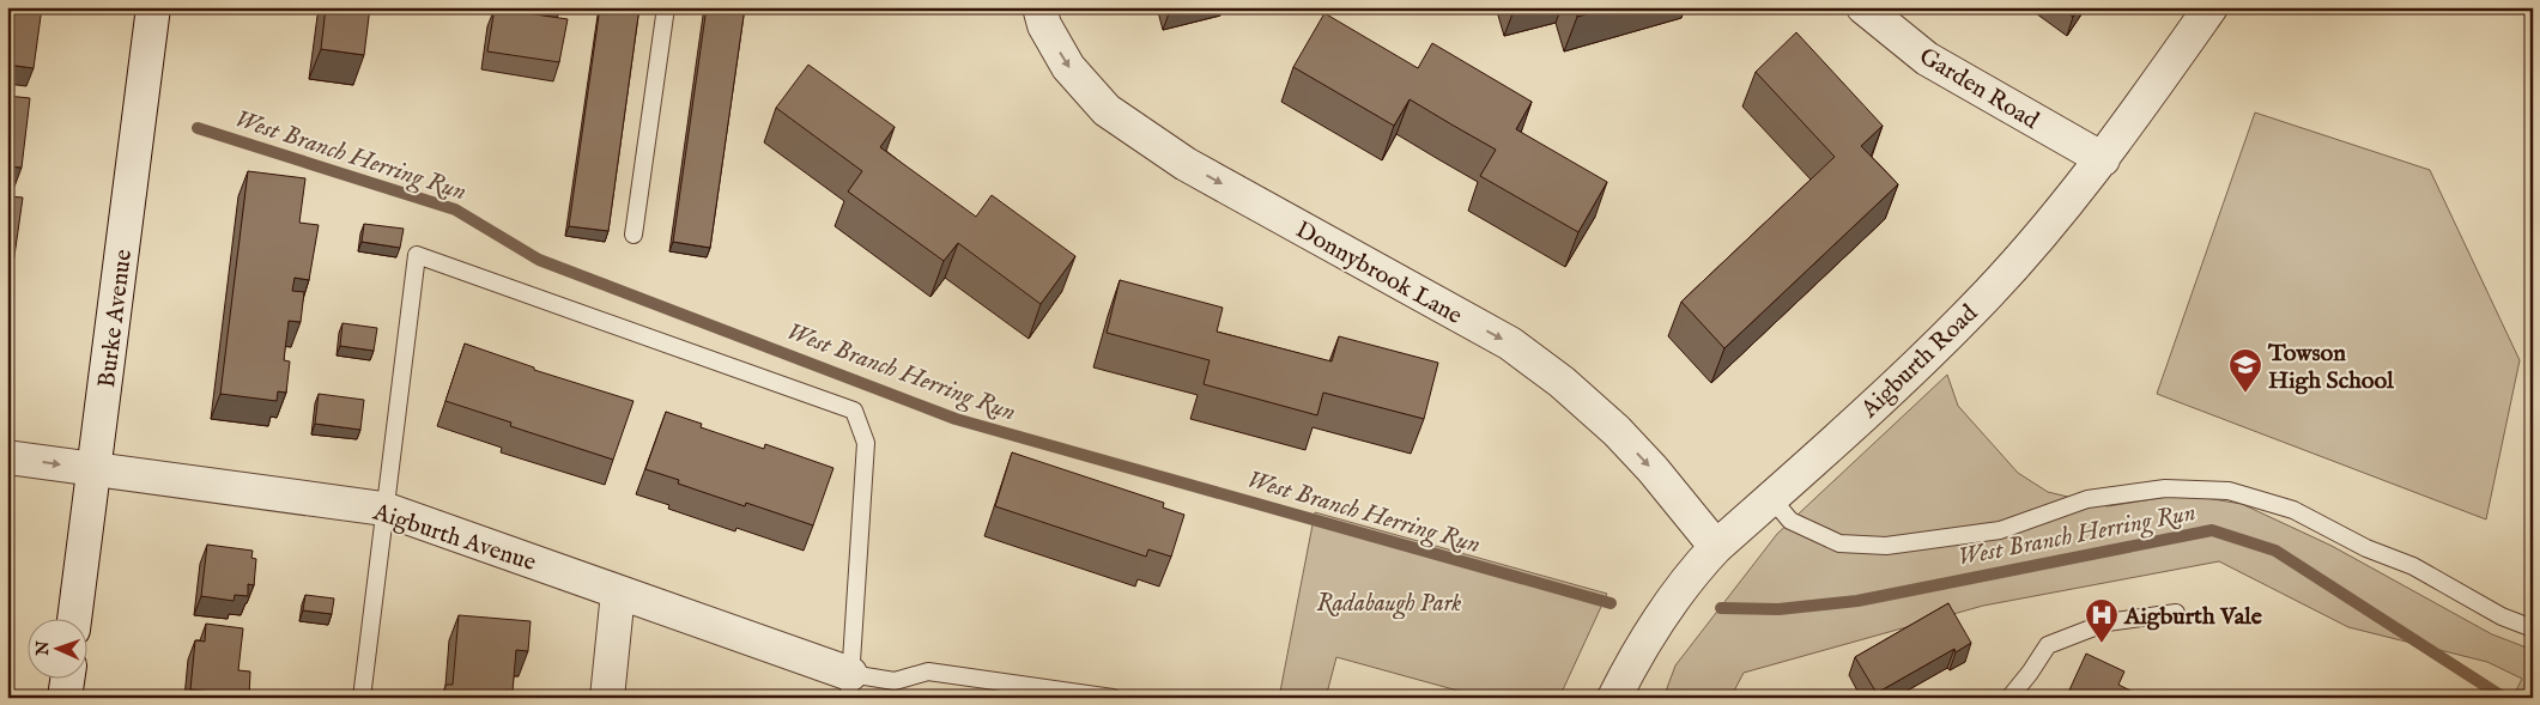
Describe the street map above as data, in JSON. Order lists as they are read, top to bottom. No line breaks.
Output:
{"streets":{"street":["Garden Road","Donnybrook Lane","Burke Avenue","Aigburth Road","Aigburth Avenue"]},"crossings":[["Garden Road","Aigburth Road"],["Donnybrook Lane","Aigburth Road"],["Burke Avenue","Aigburth Avenue"]],"one_way":["Donnybrook Lane"],"water":["West Branch Herring Run"],"parks":["Radabaugh Park"],"places":{"school or university":["Towson High School"],"hospital":["Aigburth Vale"]},"north":"left"}
